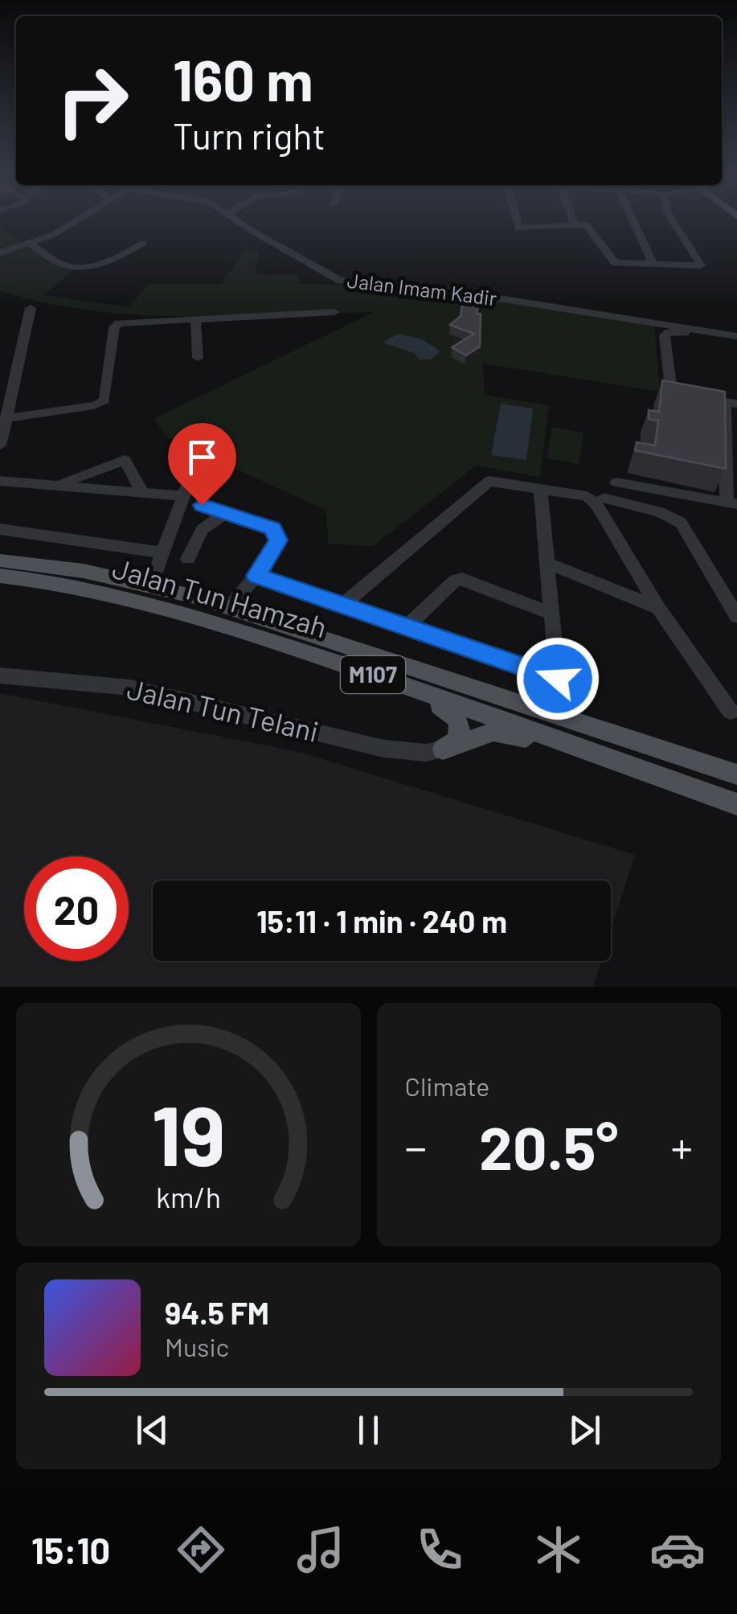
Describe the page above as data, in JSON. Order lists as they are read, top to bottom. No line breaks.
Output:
{"streets":{"main road":["Jalan Tun Hamzah","M107"],"street":["Jalan Imam Kadir","Jalan Tun Telani"]},"page":{"turn":["160 m","Turn right"],"limit":"20","trip":"15:11 · 1 min · 240 m","tile":"Climate","heat":["−","20.5°","+"],"song":["94.5 FM","Music"],"tabs":"15:10","gauge":["19","km/h"]}}
